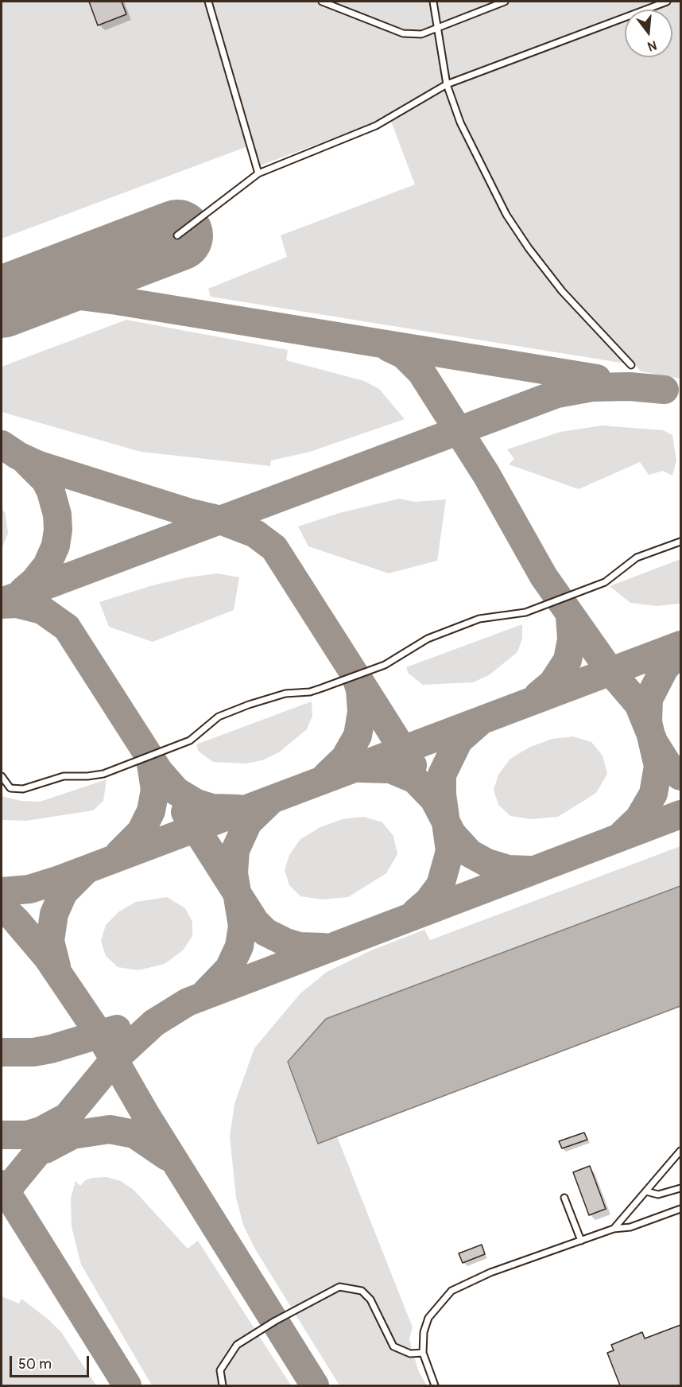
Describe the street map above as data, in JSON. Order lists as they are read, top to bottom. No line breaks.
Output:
{"scale_bar":"50 m","north":"bottom"}
